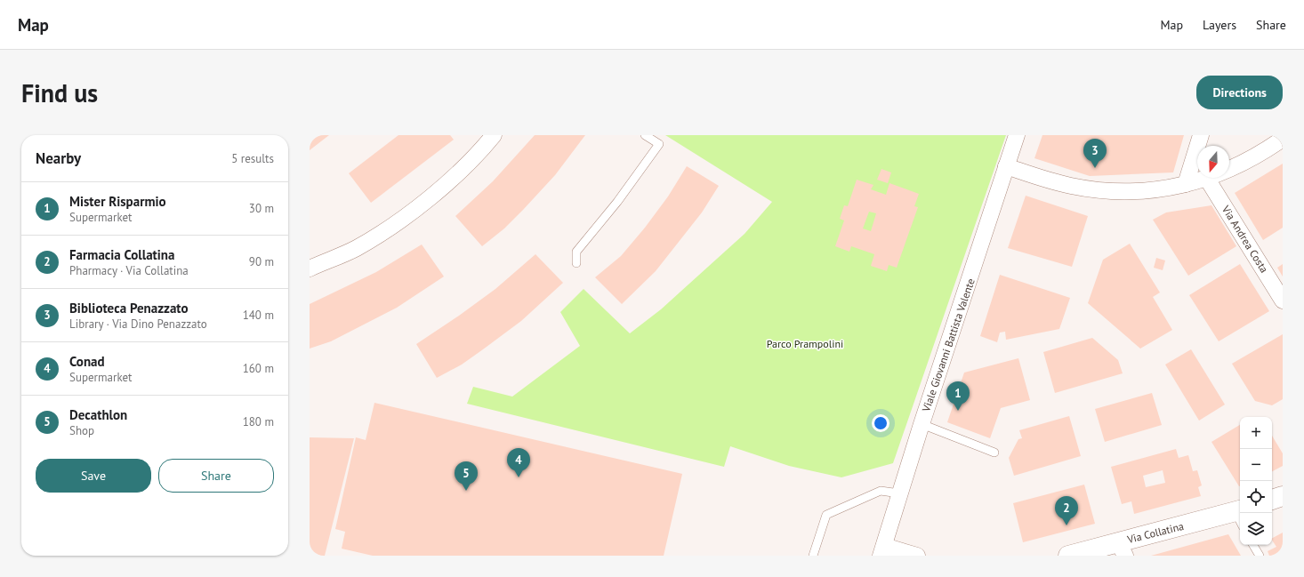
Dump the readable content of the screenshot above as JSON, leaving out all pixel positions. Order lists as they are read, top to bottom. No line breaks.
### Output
{"streets":{"street":["Via Andrea Costa","Viale Giovanni Battista Valente","Via Collatina"]},"parks":["Parco Prampolini"],"north":"bottom","page":{"header":"Map","nav":["Map","Layers","Share"],"buttons":["Directions",["Save","Share"]],"title":"Find us","heading":["Nearby","5 results"],"pins":["3","1","4","5","2"],"list":[{"mark":"1","name":"Mister Risparmio","note":"Supermarket","value":"30 m"},{"mark":"2","name":"Farmacia Collatina","note":"Pharmacy · Via Collatina","value":"90 m"},{"mark":"3","name":"Biblioteca Penazzato","note":"Library · Via Dino Penazzato","value":"140 m"},{"mark":"4","name":"Conad","note":"Supermarket","value":"160 m"},{"mark":"5","name":"Decathlon","note":"Shop","value":"180 m"}],"map_buttons":["+","−"]}}
